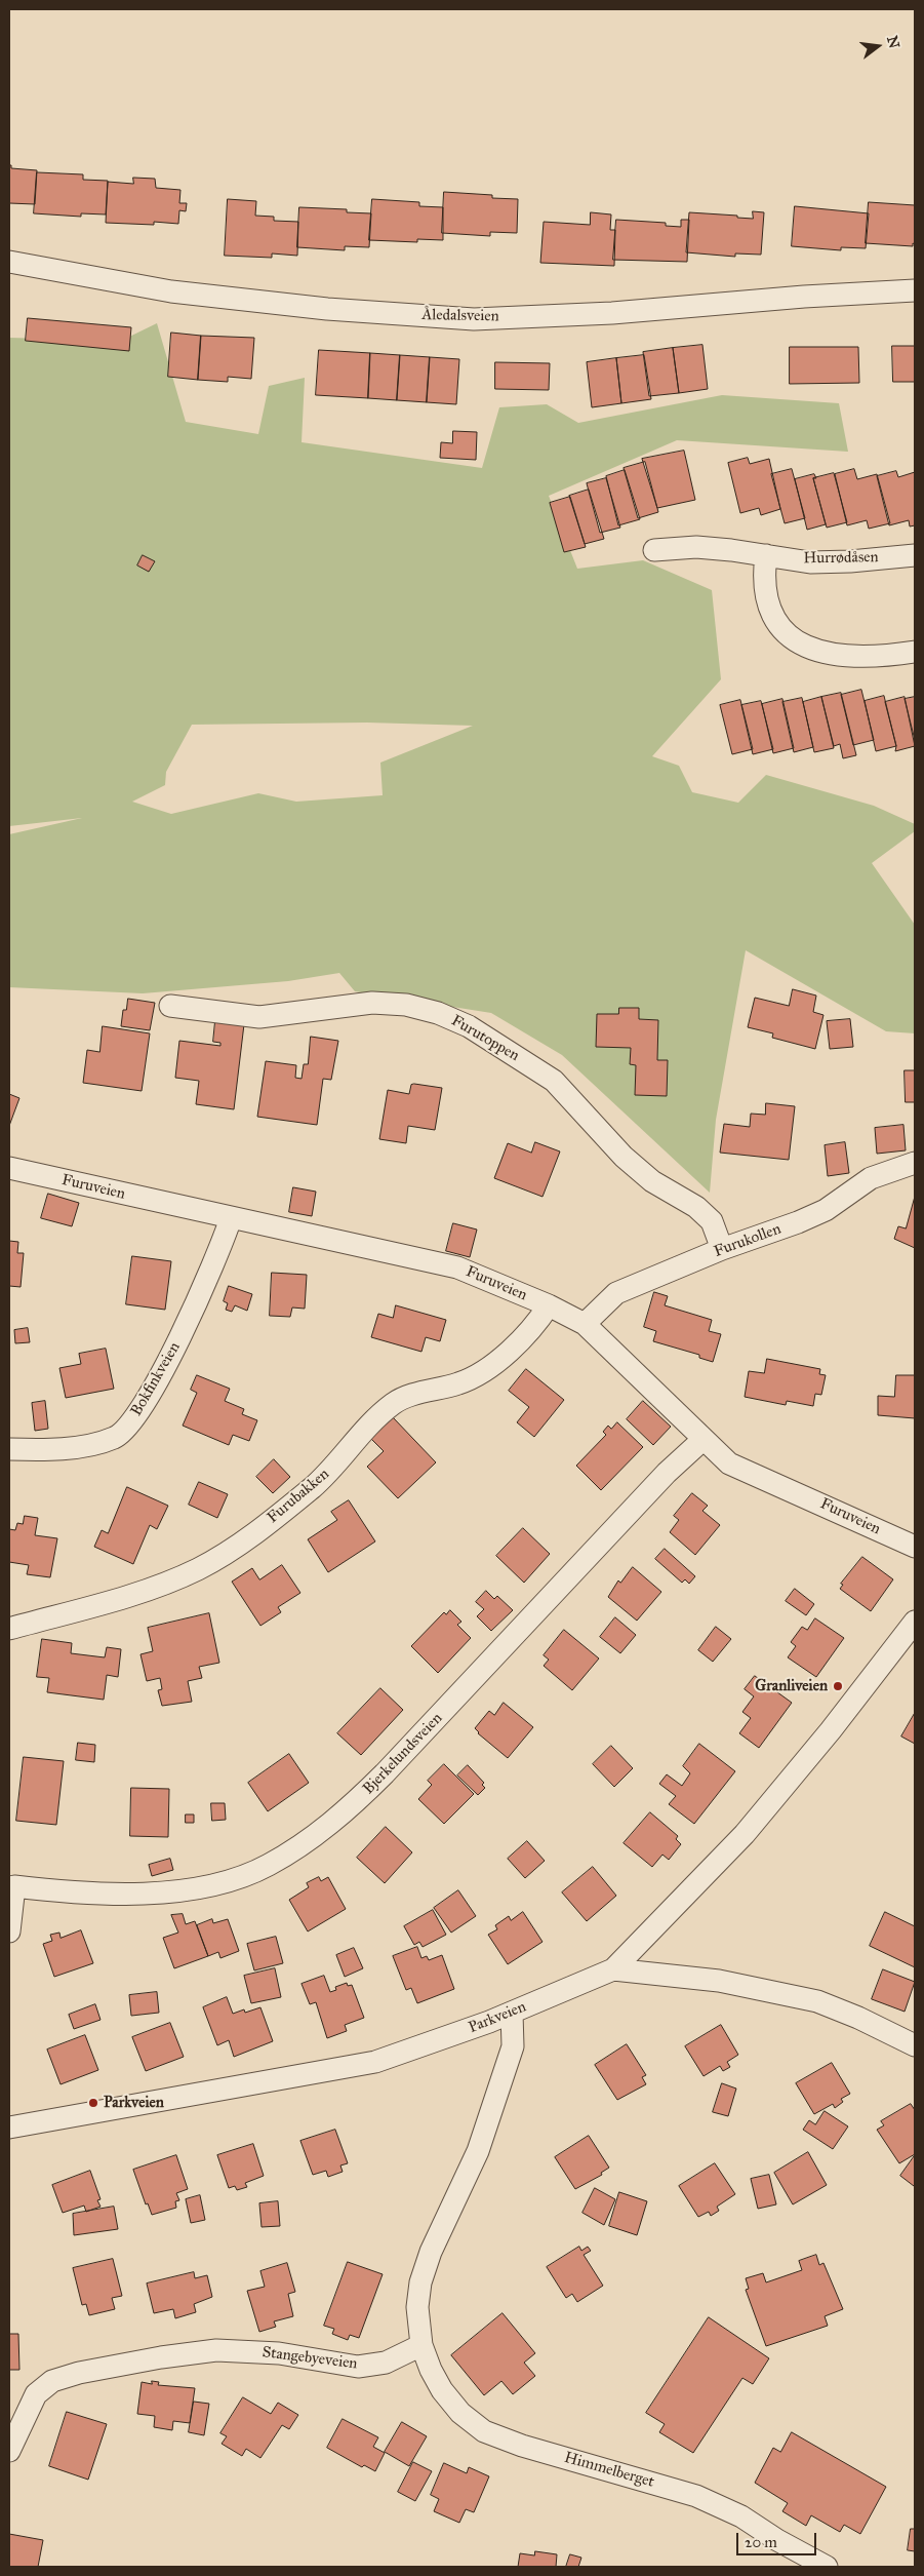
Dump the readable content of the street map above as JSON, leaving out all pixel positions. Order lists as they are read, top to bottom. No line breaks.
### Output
{"streets":{"street":["Åledalsveien","Hurrødåsen","Furutoppen","Furuveien","Furukollen","Bokfinkveien","Furubakken","Bjerkelundsveien","Parkveien","Stangebyeveien","Himmelberget"]},"crossings":[["Furutoppen","Furukollen"],["Furuveien","Furukollen"],["Furuveien","Bokfinkveien"],["Furuveien","Furubakken"],["Furuveien","Bjerkelundsveien"],["Stangebyeveien","Himmelberget"]],"places":["Granliveien","Parkveien"],"scale_bar":"20 m","north":"right"}
